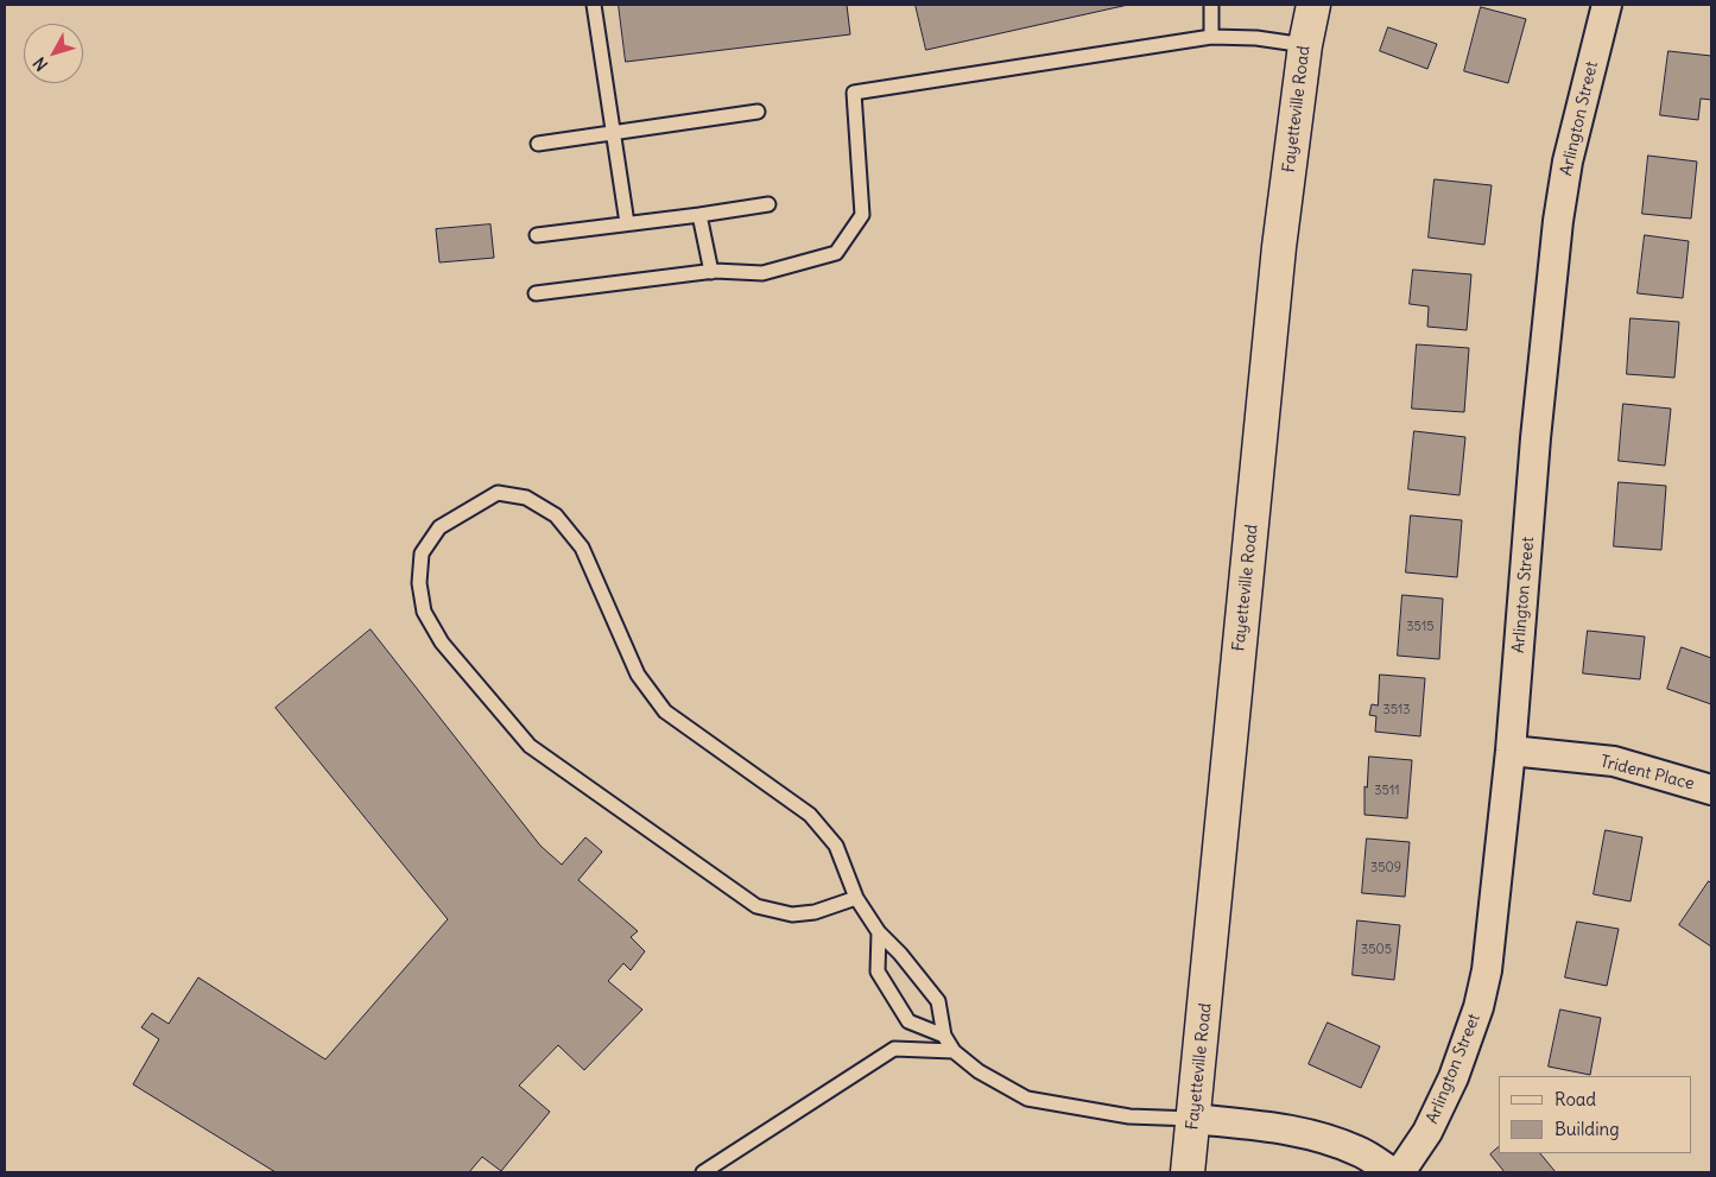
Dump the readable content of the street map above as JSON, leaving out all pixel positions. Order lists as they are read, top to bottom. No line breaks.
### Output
{"streets":{"main road":["Fayetteville Road"],"street":["Arlington Street","Trident Place"]},"crossings":[["Arlington Street","Trident Place"]],"house_numbers":["3515","3513","3511","3509","3505"],"legend":["Road","Building"],"north":"bottom left"}
